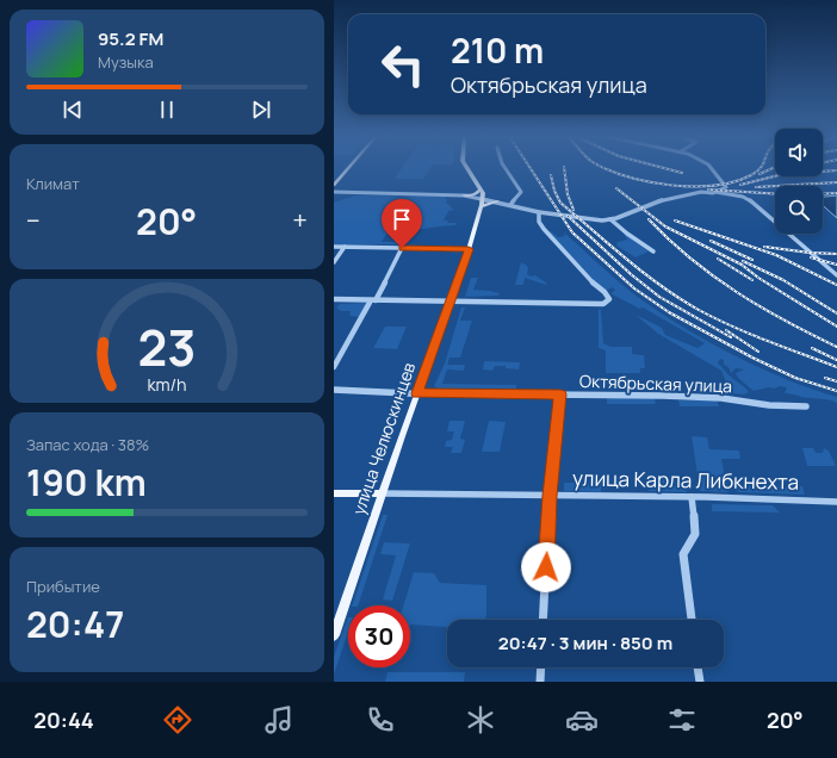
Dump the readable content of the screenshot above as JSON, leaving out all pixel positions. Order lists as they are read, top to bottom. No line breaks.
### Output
{"streets":{"main road":["улица Челюскинцев","улица Карла Либкнехта"],"street":["Октябрьская улица"]},"crossings":[["Октябрьская улица","улица Челюскинцев"],["улица Челюскинцев","улица Карла Либкнехта"]],"page":{"turn":["210 m","Октябрьская улица"],"song":["95.2 FM","Музыка"],"tile":["Климат",["Запас хода · 38%","190 km"],["Прибытие","20:47"]],"heat":["−","20°","+"],"limit":"30","trip":"20:47 · 3 мин · 850 m","tabs":["20:44","20°"],"gauge":["23","km/h"]}}
